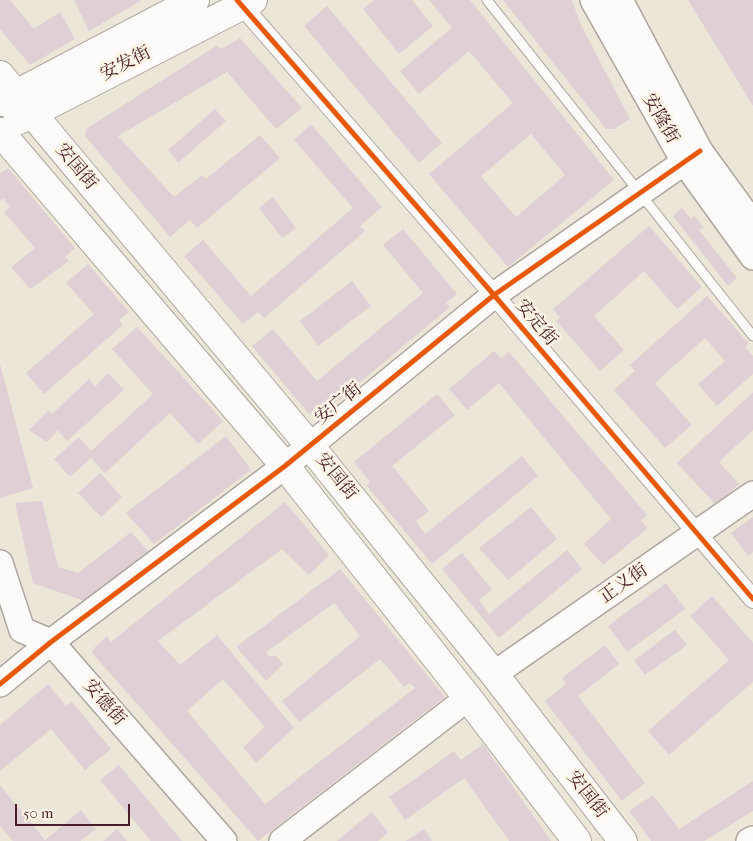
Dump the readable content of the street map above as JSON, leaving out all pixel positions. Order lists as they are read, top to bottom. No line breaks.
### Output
{"streets":{"main road":["安发街","安国街"],"street":["安隆街","安定街","安广街","正义街","安德街"]},"crossings":[["安发街","安国街"],["安发街","安定街"],["安隆街","安广街"],["安国街","安广街"],["安国街","正义街"],["安定街","安广街"],["安定街","正义街"],["安广街","安德街"]],"scale_bar":"50 m"}
